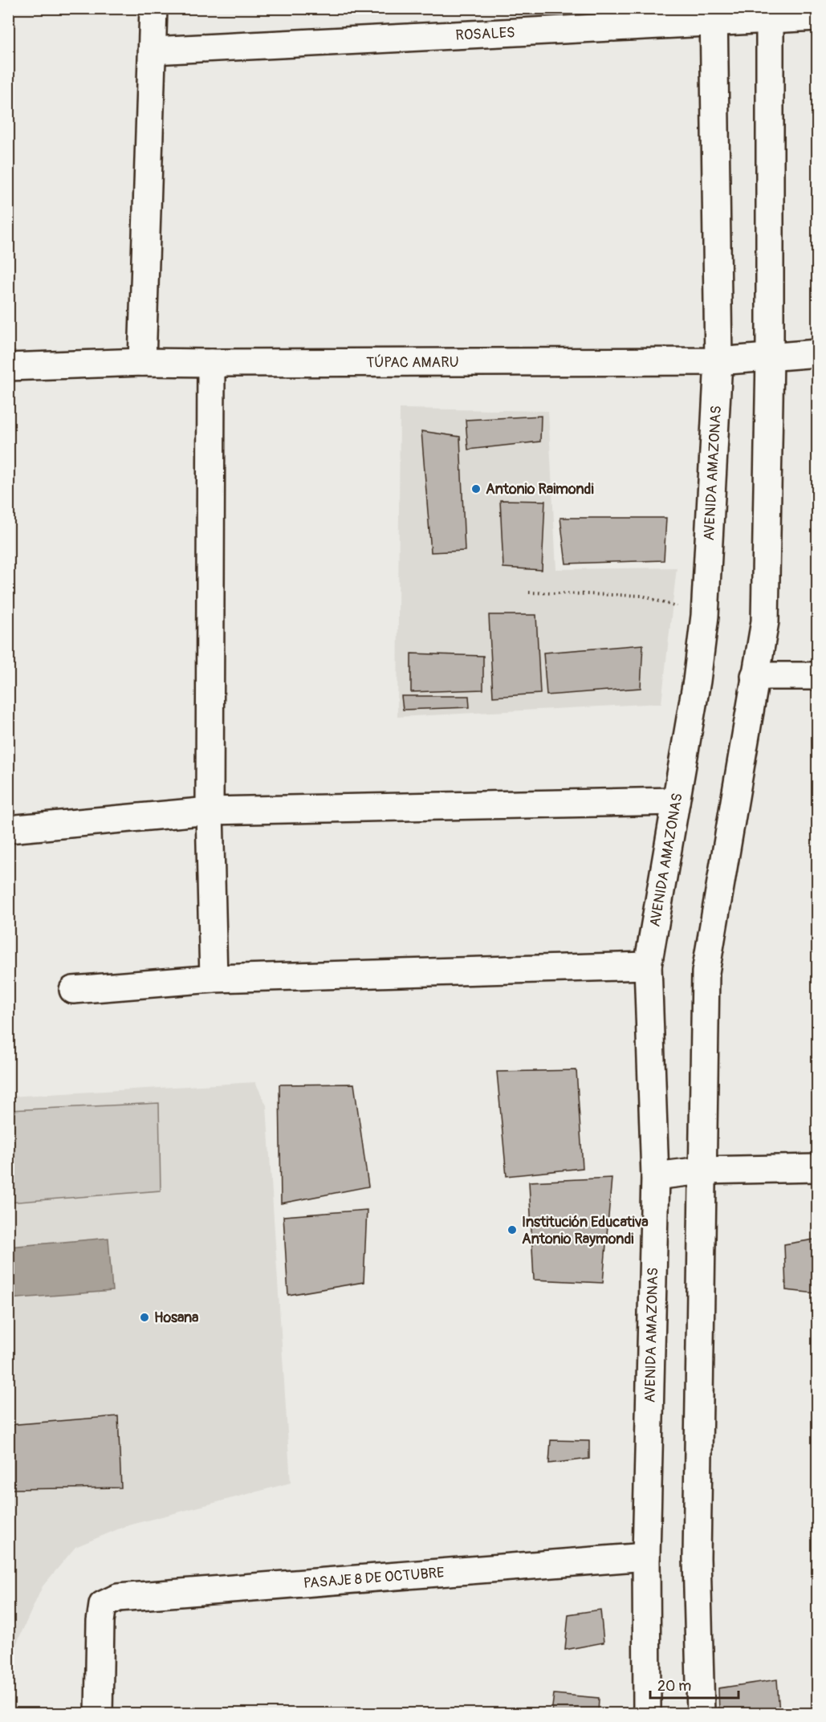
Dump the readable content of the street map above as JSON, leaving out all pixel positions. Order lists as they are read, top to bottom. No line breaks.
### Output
{"streets":{"street":["ROSALES","TÚPAC AMARU","AVENIDA AMAZONAS","PASAJE 8 DE OCTUBRE"]},"crossings":[["ROSALES","AVENIDA AMAZONAS"],["TÚPAC AMARU","AVENIDA AMAZONAS"],["AVENIDA AMAZONAS","PASAJE 8 DE OCTUBRE"]],"places":["Antonio Raimondi","Institución Educativa Antonio Raymondi","Hosana"],"scale_bar":"20 m"}
